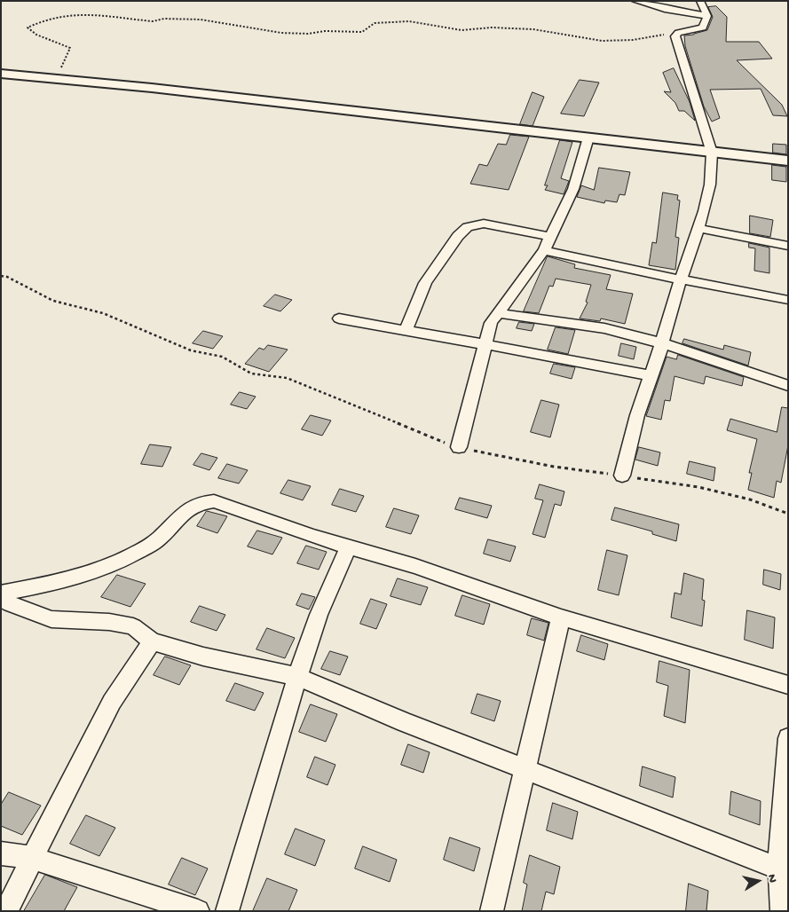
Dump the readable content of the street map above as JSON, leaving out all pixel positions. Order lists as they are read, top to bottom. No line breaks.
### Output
{"north":"right"}
